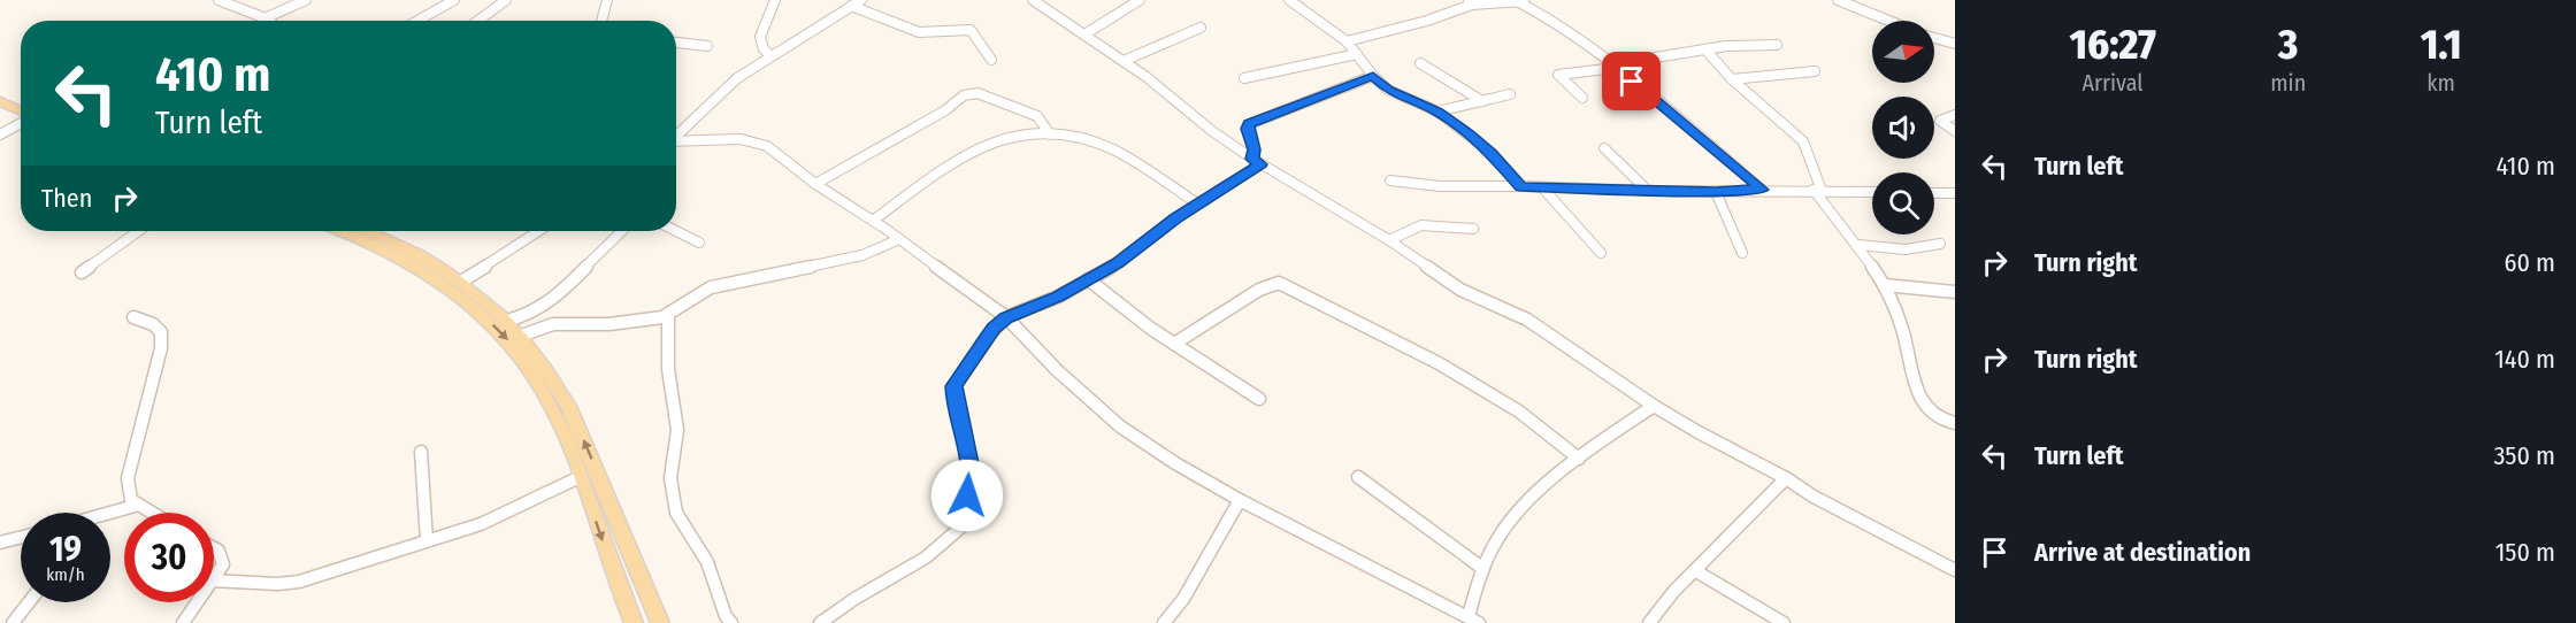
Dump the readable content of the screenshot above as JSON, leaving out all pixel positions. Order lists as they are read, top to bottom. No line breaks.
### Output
{"north":"right","page":{"eta":["16:27","Arrival","3","min","1.1","km"],"turn":["410 m","Turn left"],"list":[{"name":"Turn left","value":"410 m"},{"name":"Turn right","value":"60 m"},{"name":"Turn right","value":"140 m"},{"name":"Turn left","value":"350 m"},{"name":"Arrive at destination","value":"150 m"}],"then":"Then","speed":"19 km/h","limit":"30"}}
